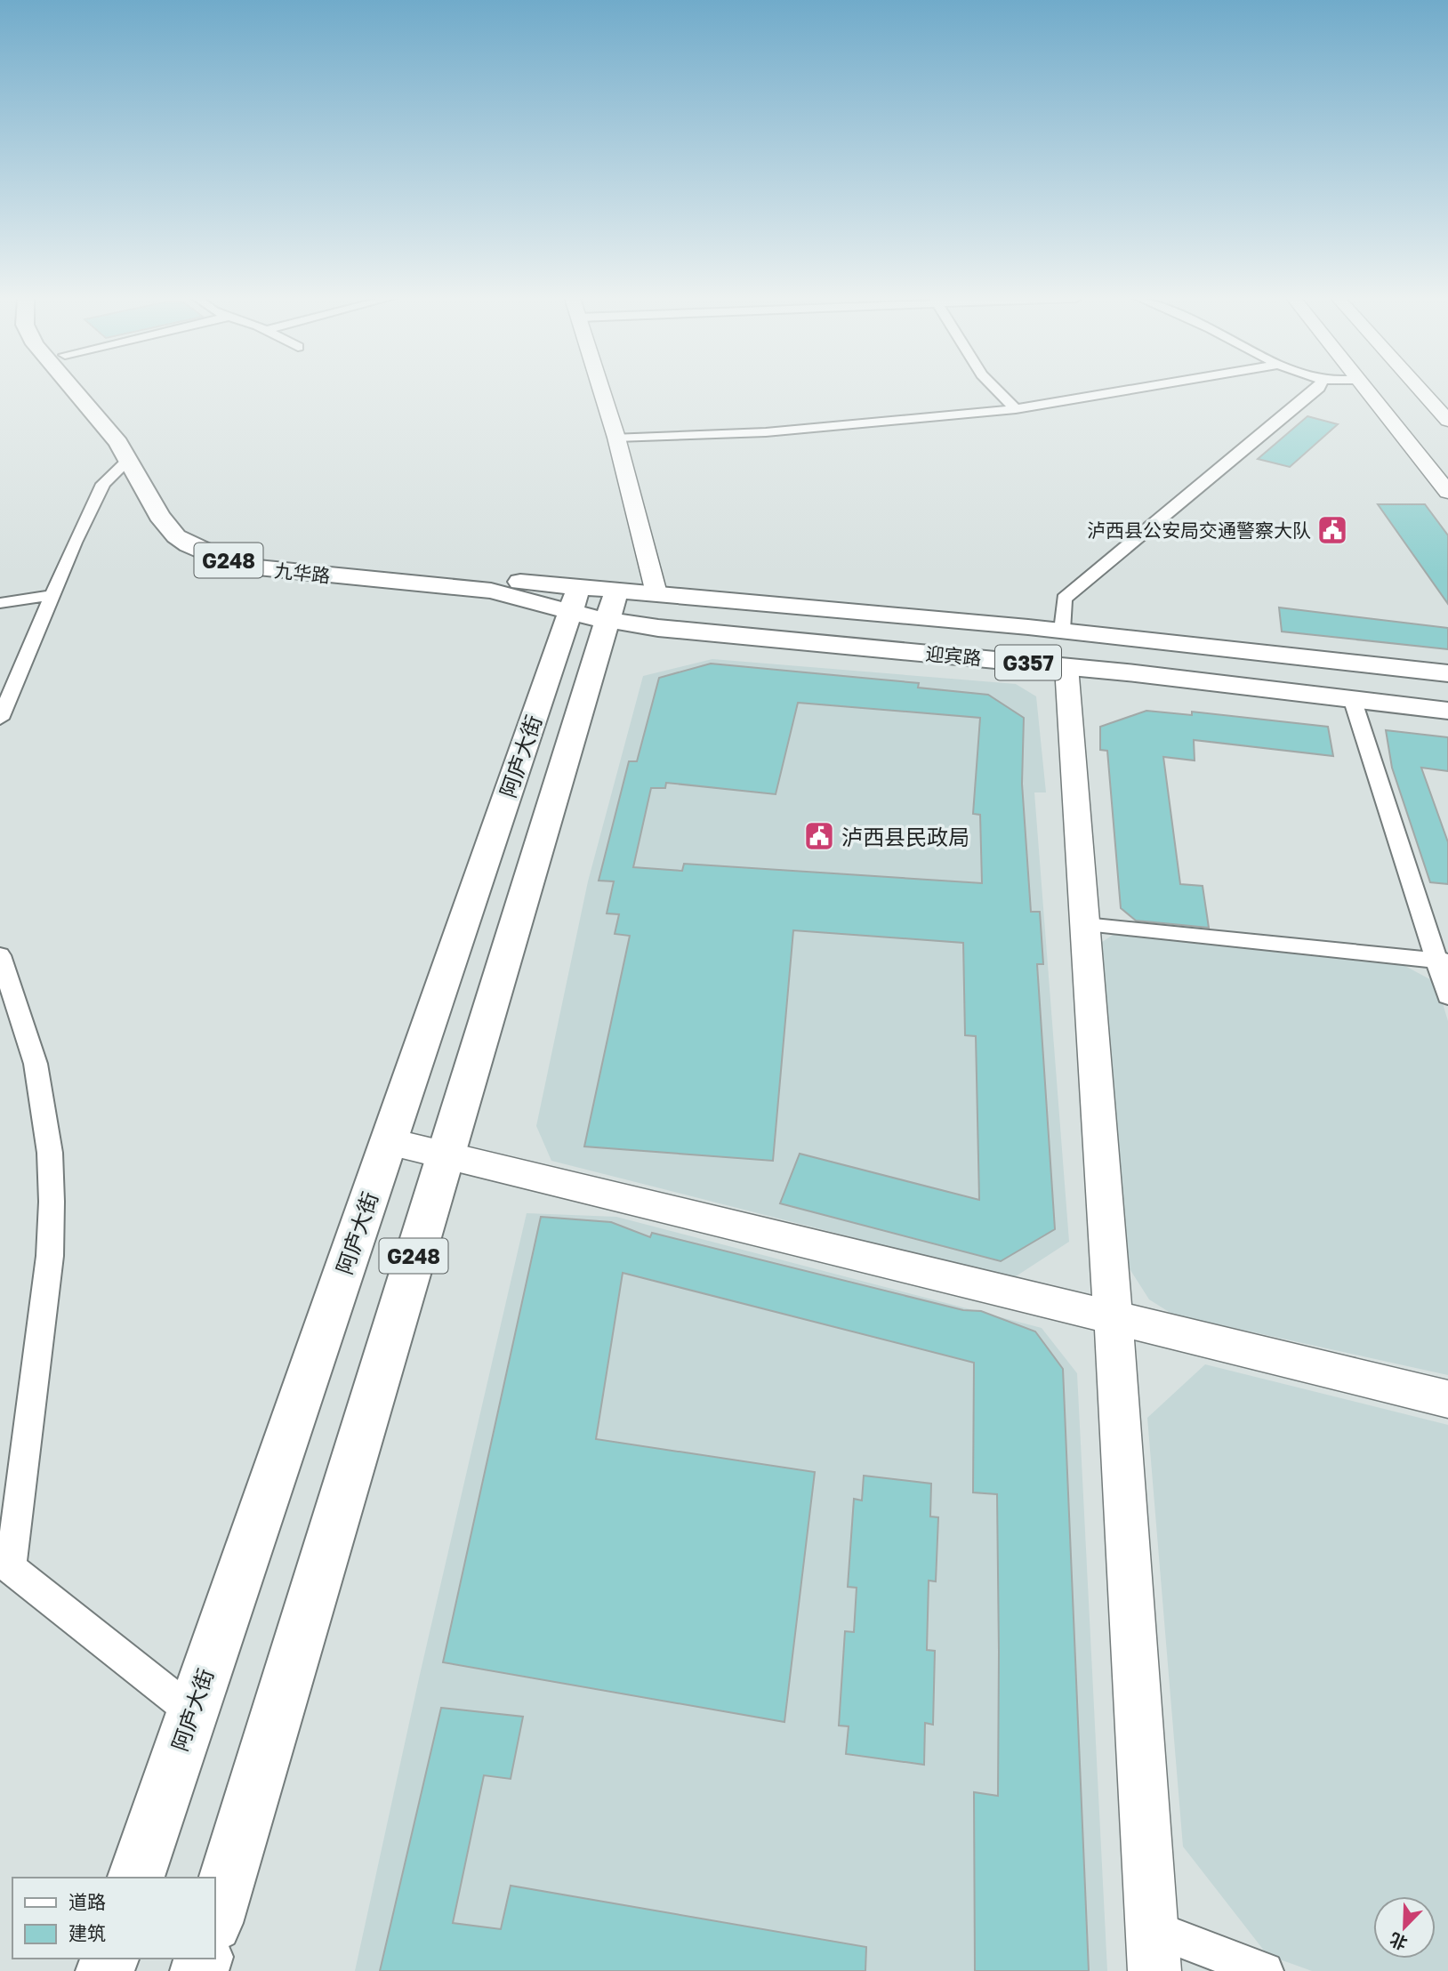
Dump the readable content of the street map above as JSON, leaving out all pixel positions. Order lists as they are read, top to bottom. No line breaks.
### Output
{"streets":{"highway":["G248","九华路","迎宾路","G357","阿庐大街"]},"crossings":[["G248","九华路"],["G248","迎宾路"],["G248","阿庐大街"],["九华路","迎宾路"],["九华路","阿庐大街"],["迎宾路","阿庐大街"]],"places":{"public building":["泸西县公安局交通警察大队","泸西县民政局"]},"legend":["道路","建筑"],"north":"bottom left"}
